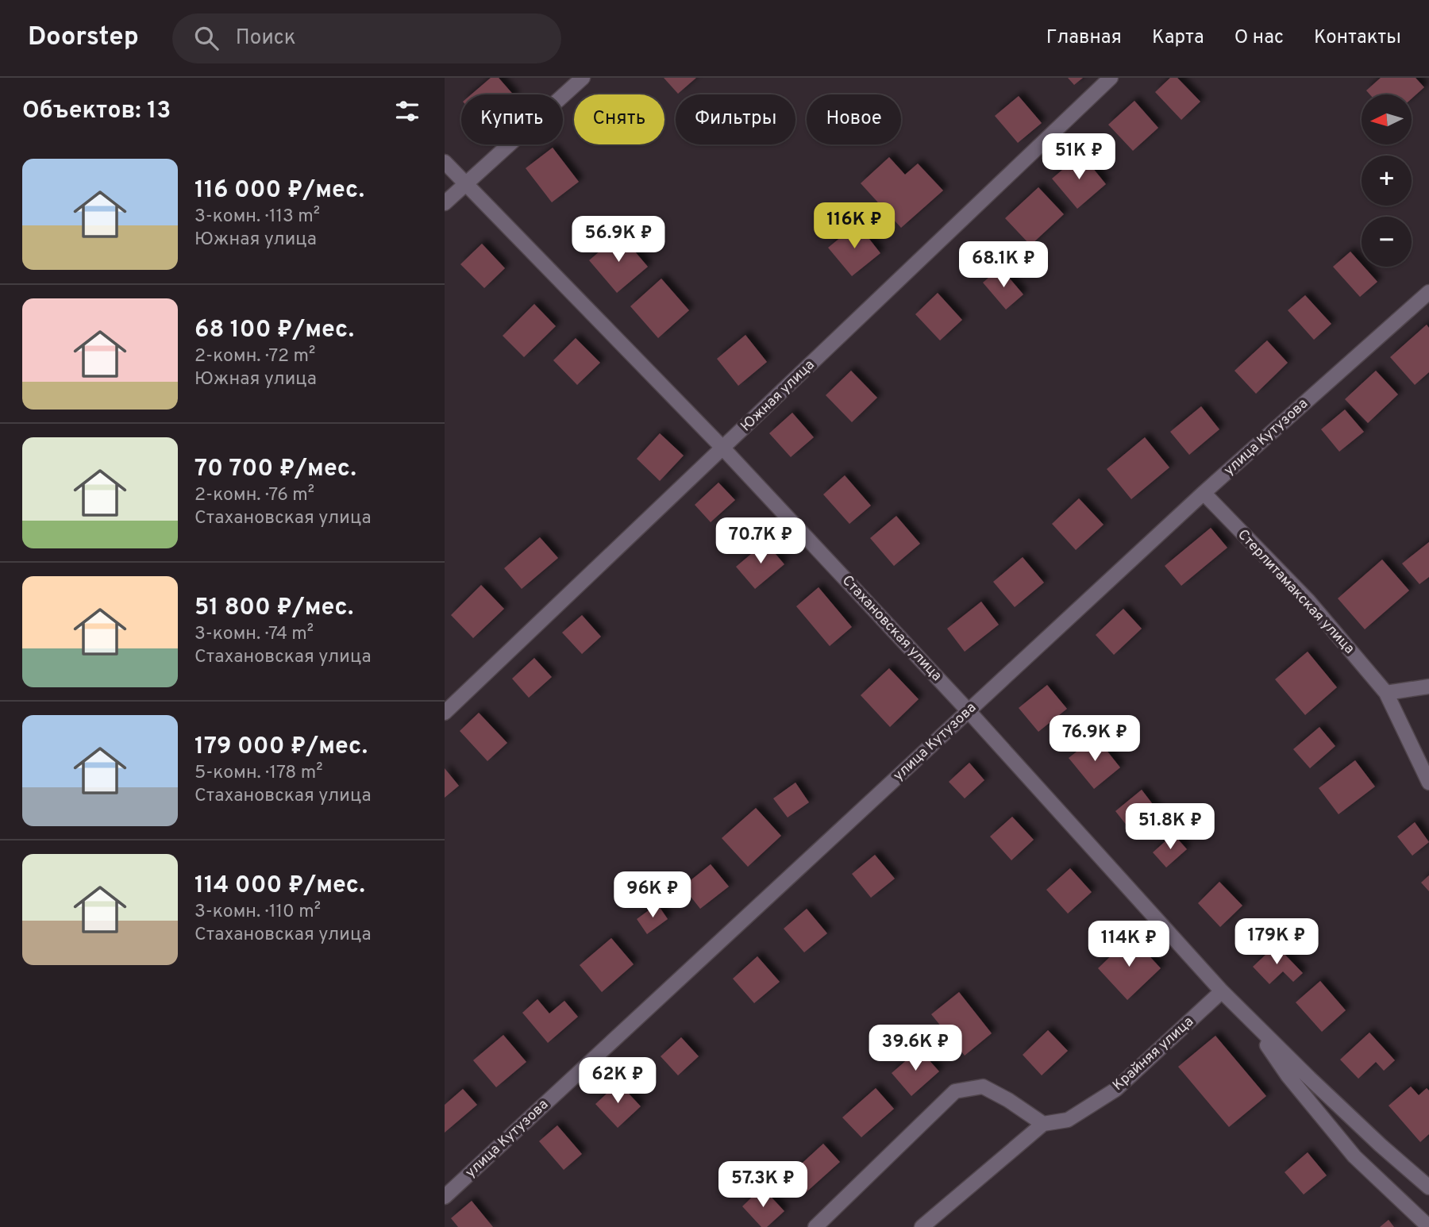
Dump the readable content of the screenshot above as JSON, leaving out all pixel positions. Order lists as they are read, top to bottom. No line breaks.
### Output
{"streets":{"street":["Южная улица","улица Кутузова","Стерлитамакская улица","Стахановская улица","Крайняя улица"]},"crossings":[["Южная улица","Стахановская улица"],["улица Кутузова","Стерлитамакская улица"],["улица Кутузова","Стахановская улица"],["Стахановская улица","Крайняя улица"]],"north":"left","page":{"header":"Doorstep","search":"Поиск","nav":["Главная","Карта","О нас","Контакты"],"heading":"Объектов: 13","map_buttons":["+","−"],"chip":["Купить","Снять","Фильтры","Новое"],"price":["51K ₽","116K ₽","56.9K ₽","68.1K ₽","70.7K ₽","76.9K ₽","51.8K ₽","96K ₽","179K ₽","114K ₽","39.6K ₽","62K ₽","57.3K ₽"],"list":[{"name":"116 000 ₽/мес.","note":"3-комн. · 113 m² · Южная улица"},{"name":"68 100 ₽/мес.","note":"2-комн. · 72 m² · Южная улица"},{"name":"70 700 ₽/мес.","note":"2-комн. · 76 m² · Стахановская улица"},{"name":"51 800 ₽/мес.","note":"3-комн. · 74 m² · Стахановская улица"},{"name":"179 000 ₽/мес.","note":"5-комн. · 178 m² · Стахановская улица"},{"name":"114 000 ₽/мес.","note":"3-комн. · 110 m² · Стахановская улица"}]}}
